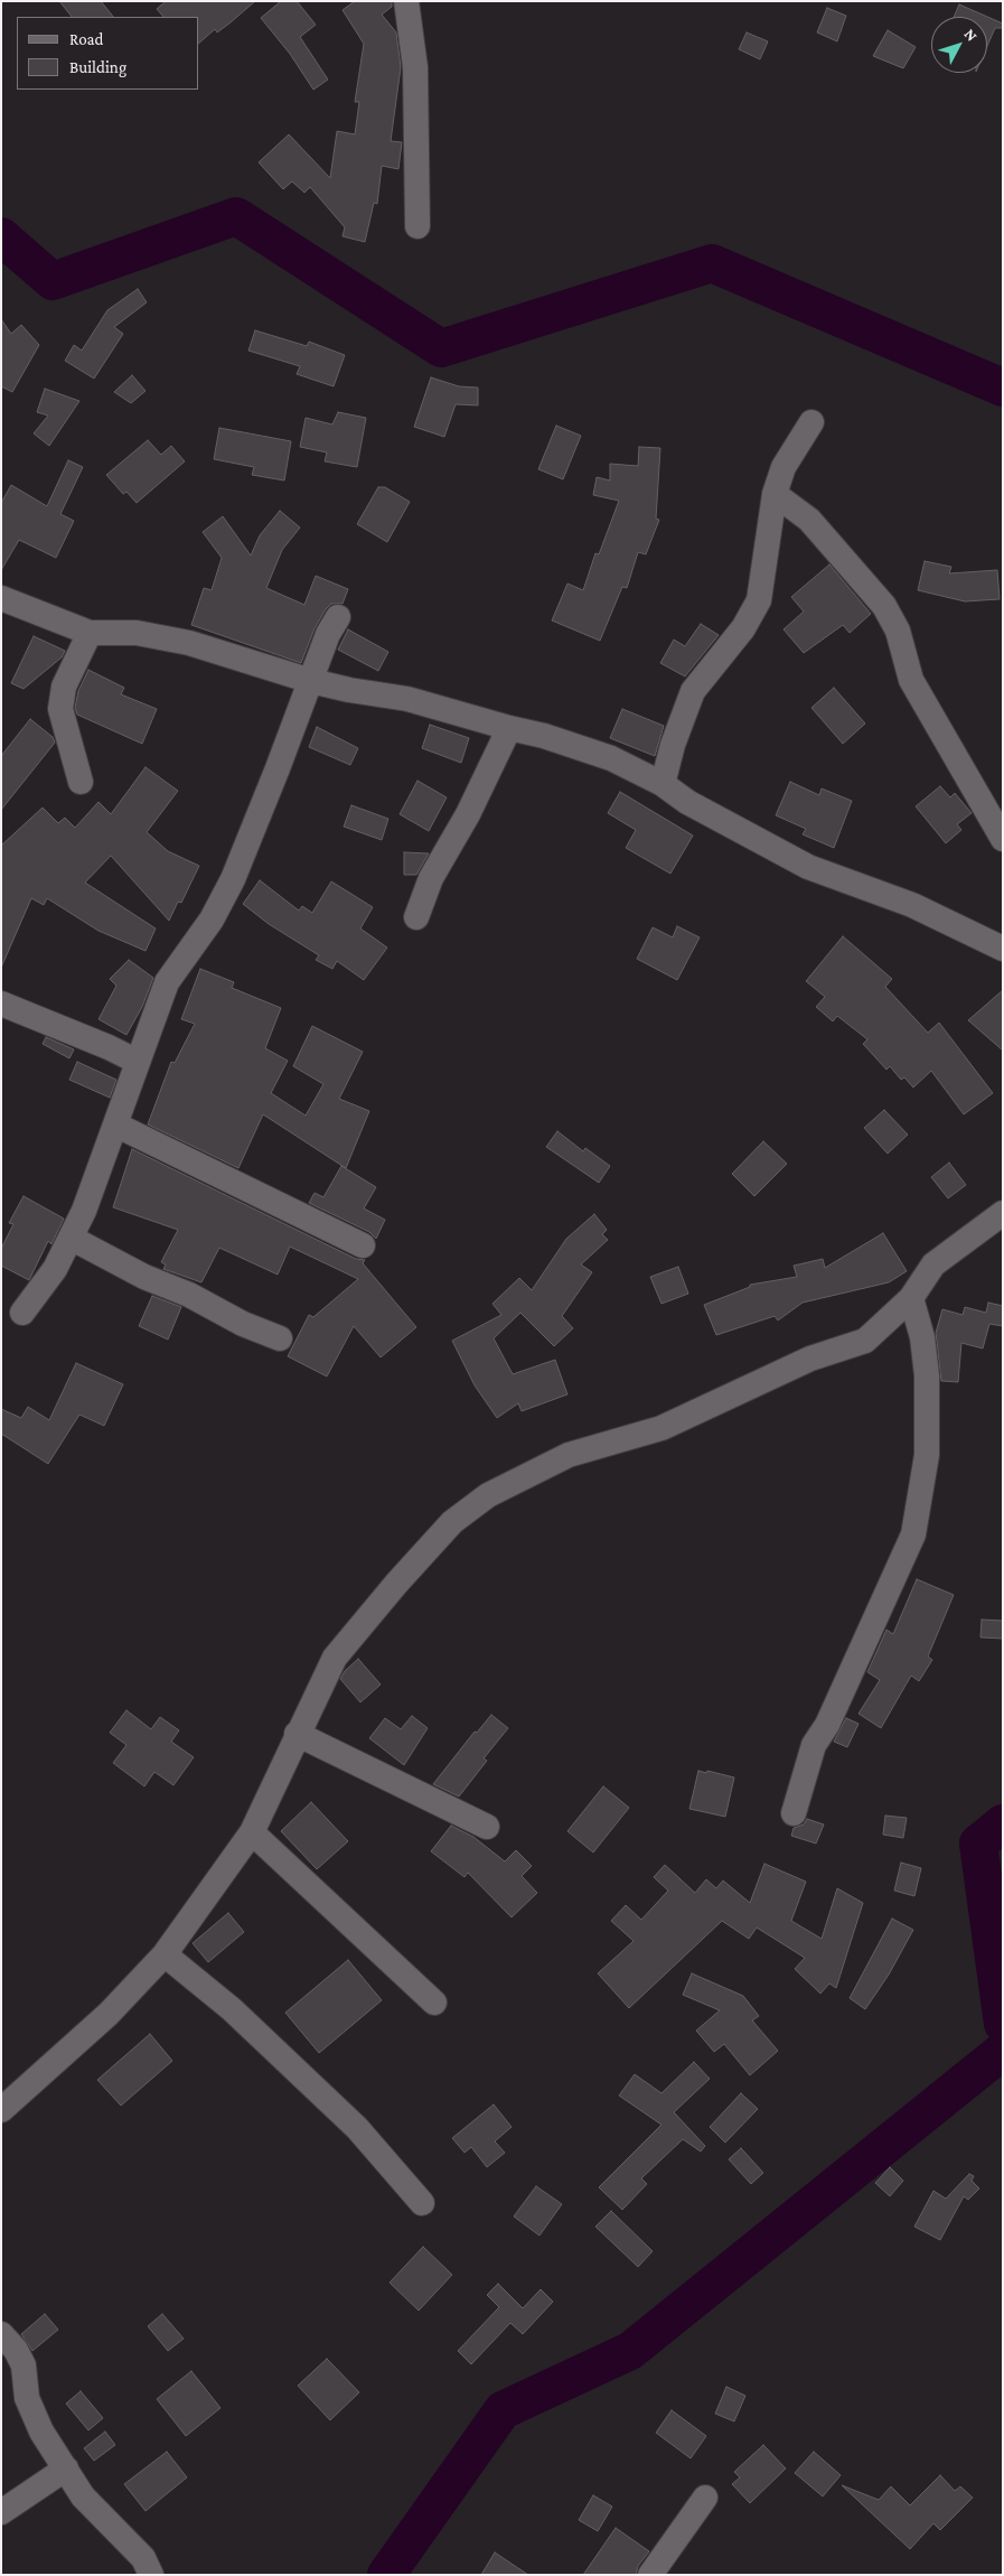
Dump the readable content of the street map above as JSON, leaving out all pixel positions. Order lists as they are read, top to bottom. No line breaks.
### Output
{"legend":["Road","Building"],"north":"top right"}
